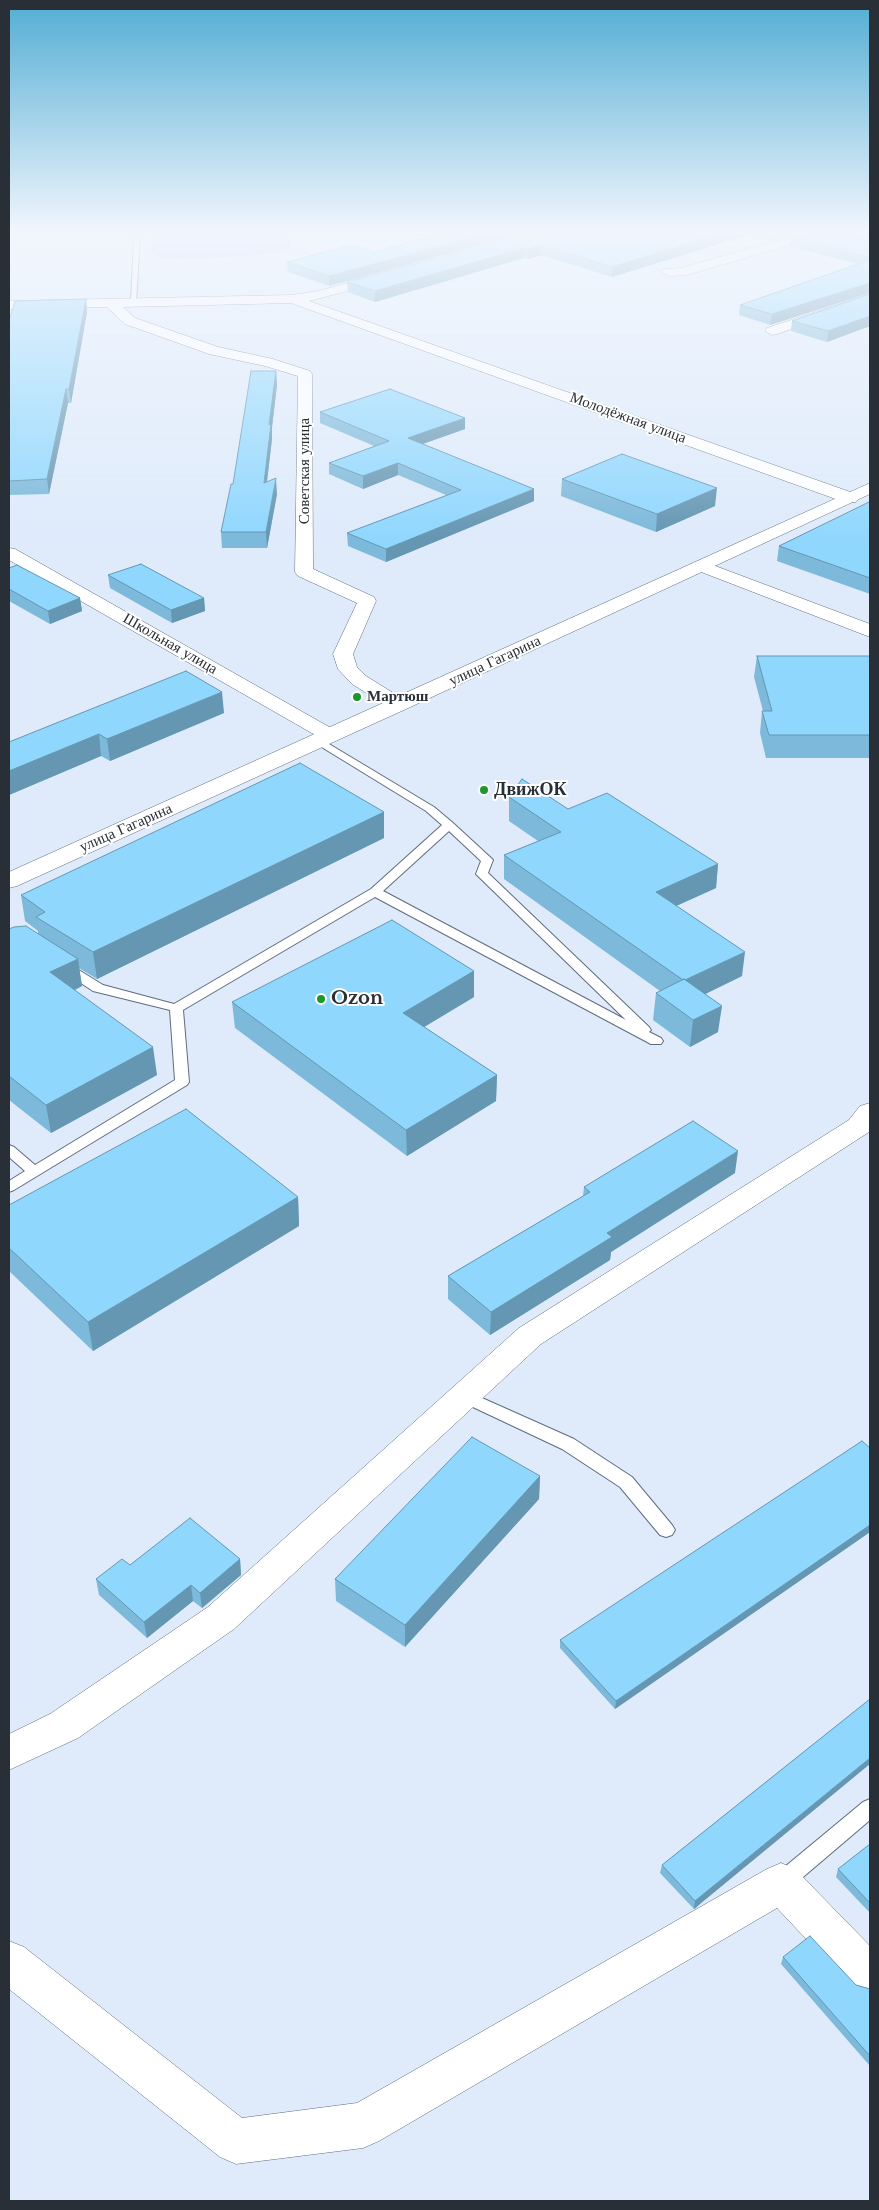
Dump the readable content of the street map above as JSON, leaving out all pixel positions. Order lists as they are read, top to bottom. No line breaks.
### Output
{"streets":{"street":["Молодёжная улица","Советская улица","Школьная улица","улица Гагарина"]},"crossings":[["Молодёжная улица","улица Гагарина"],["Советская улица","улица Гагарина"],["Школьная улица","улица Гагарина"]],"places":["Мартюш","ДвижОК","Ozon"]}
